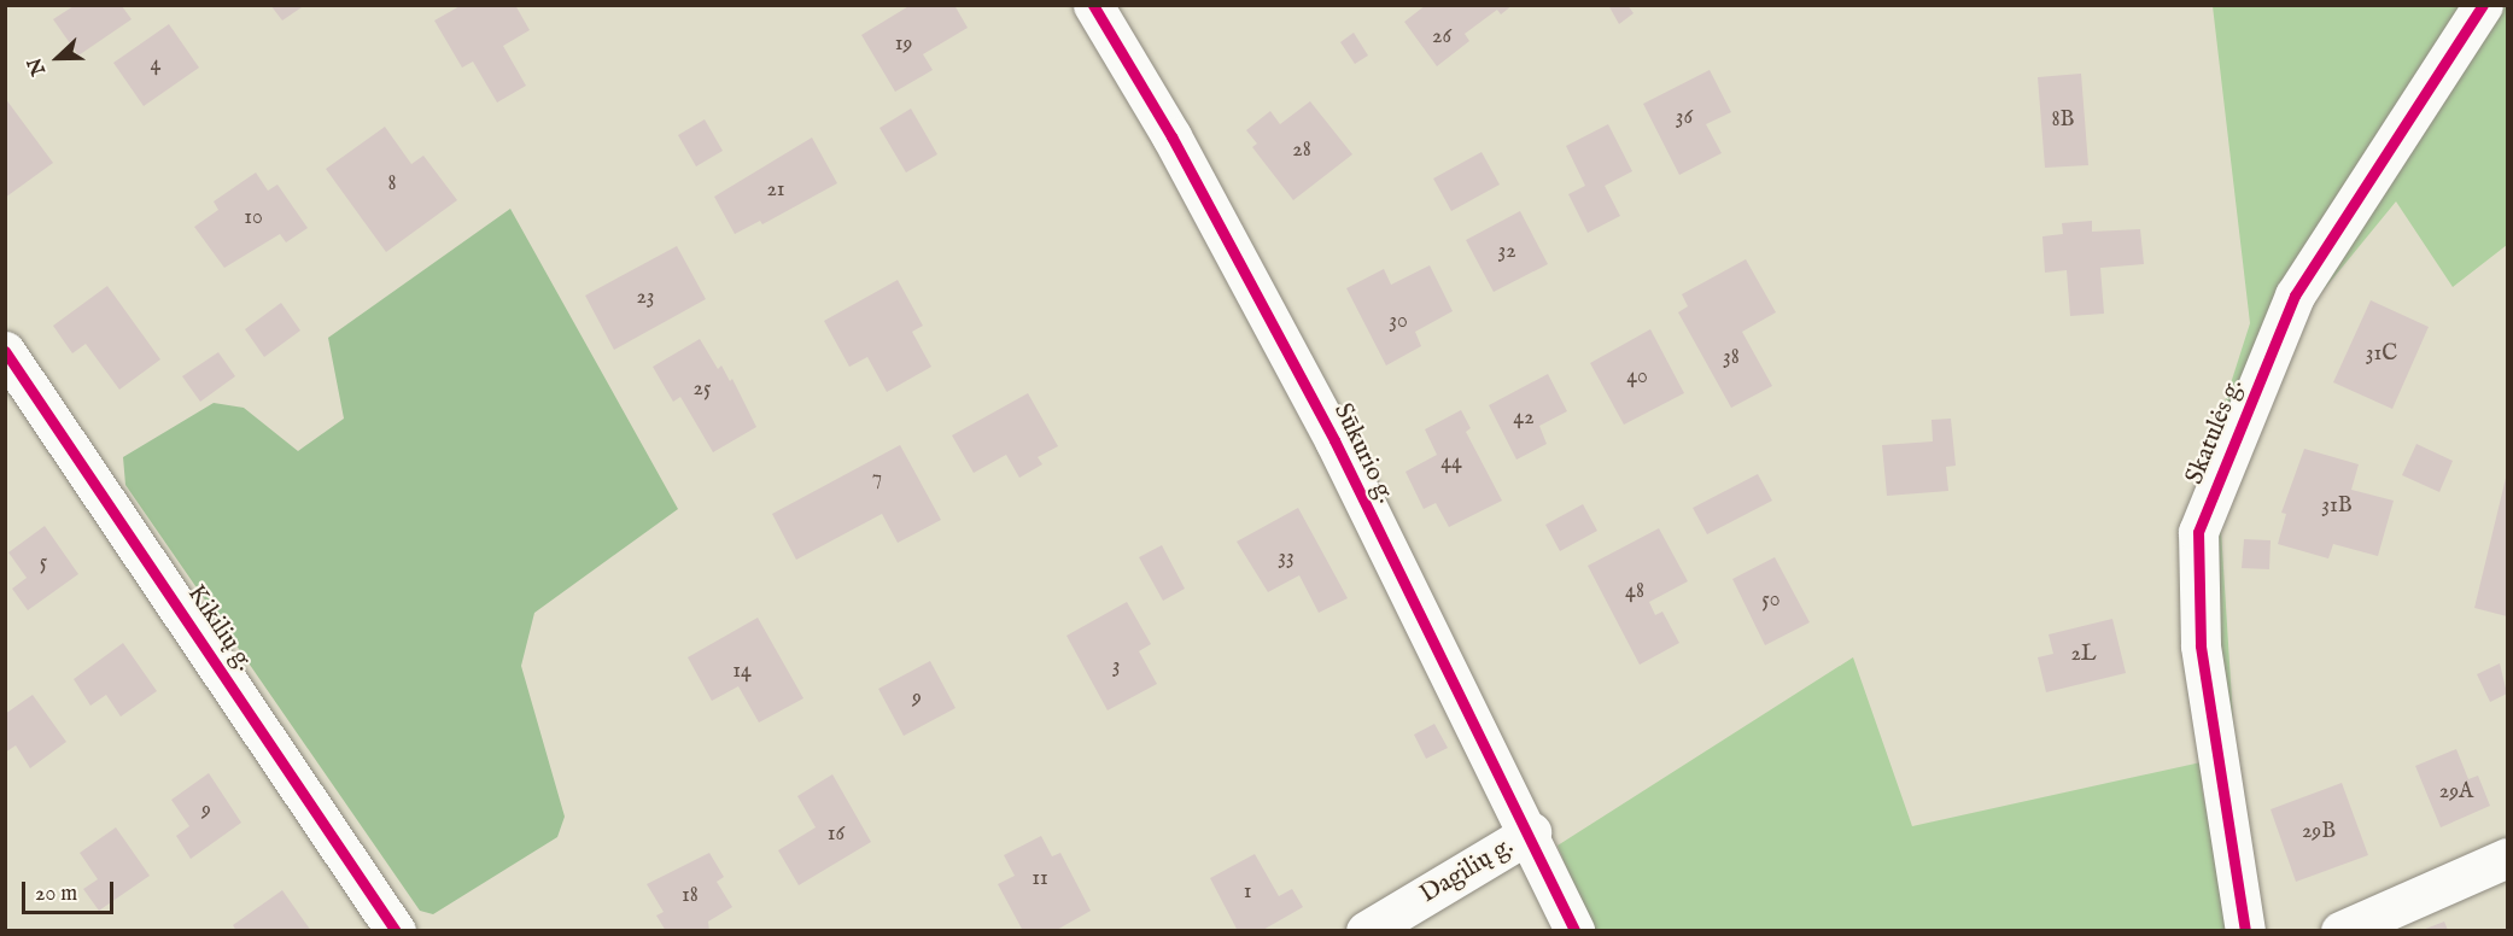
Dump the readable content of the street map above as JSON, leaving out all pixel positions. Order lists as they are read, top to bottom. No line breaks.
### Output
{"streets":{"street":["Skatulės g.","Sūkurio g.","Kikilių g.","Dagilių g."]},"crossings":[["Sūkurio g.","Dagilių g."]],"house_numbers":["26","19","4","36","8B","28","8","21","10","32","23","30","31C","38","40","25","42","44","7","31B","33","5","48","50","2L","3","14","9","29A","9","29B","16","11","1","18"],"scale_bar":"20 m","north":"left"}
